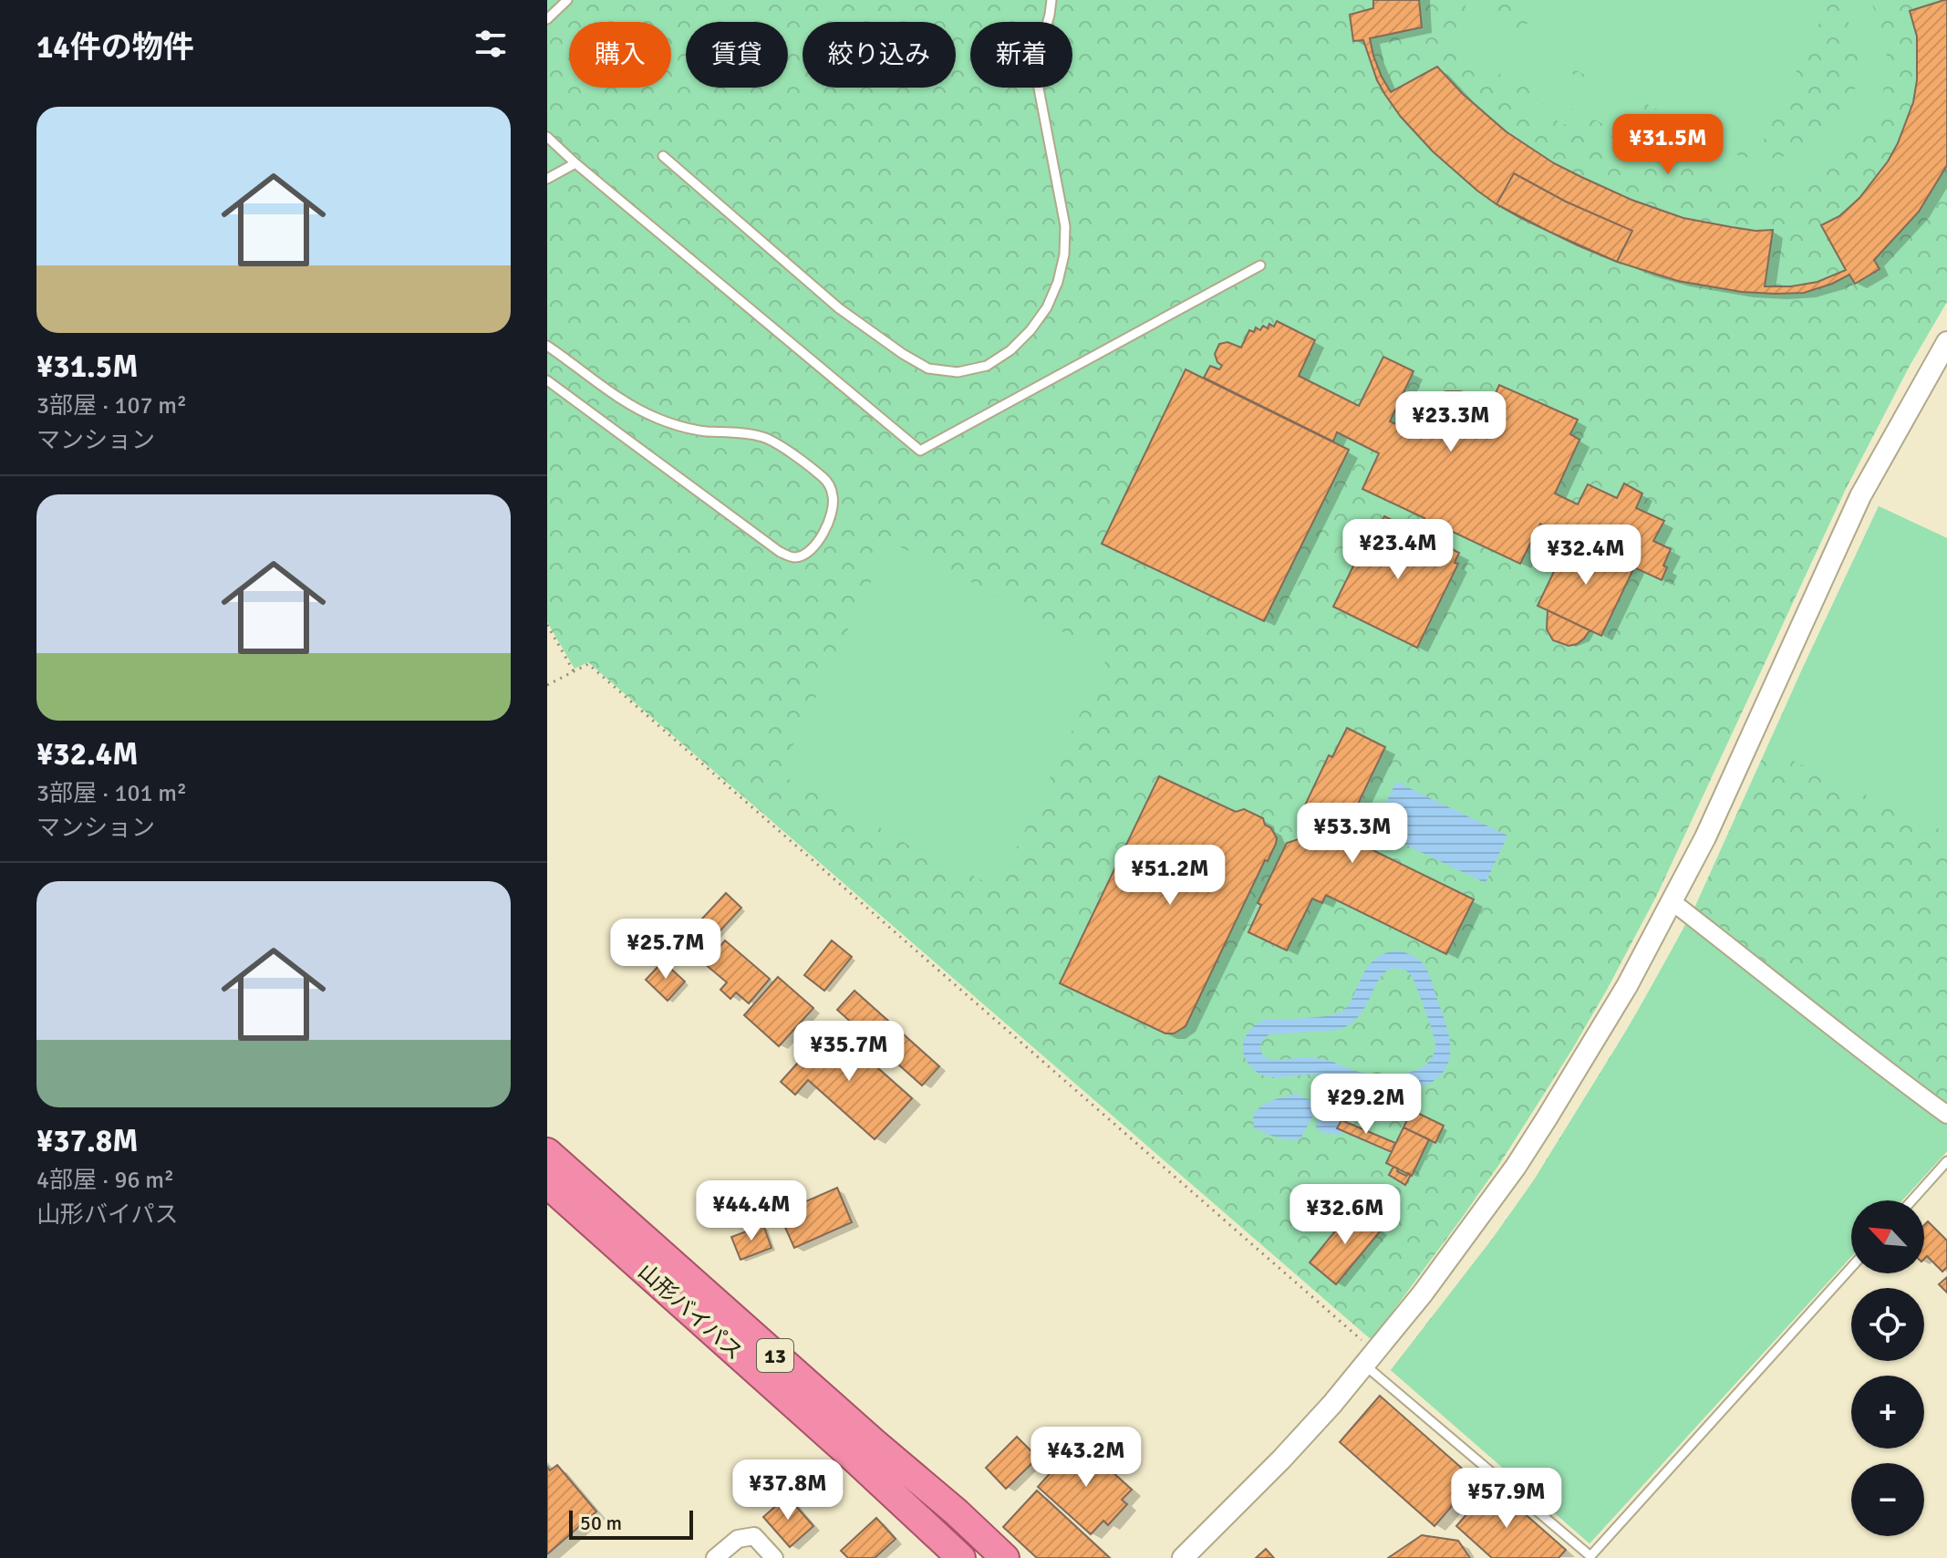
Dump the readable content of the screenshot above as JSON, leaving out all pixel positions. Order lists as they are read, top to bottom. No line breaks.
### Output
{"streets":{"highway":["山形バイパス","13"]},"scale_bar":"50 m","north":"top left","page":{"heading":"14件の物件","chip":["購入","賃貸","絞り込み","新着"],"list":[{"name":"¥31.5M","note":"3部屋 · 107 m² · マンション"},{"name":"¥32.4M","note":"3部屋 · 101 m² · マンション"},{"name":"¥37.8M","note":"4部屋 · 96 m² · 山形バイパス"}],"price":["¥31.5M","¥23.3M","¥23.4M","¥32.4M","¥53.3M","¥51.2M","¥25.7M","¥35.7M","¥29.2M","¥44.4M","¥32.6M","¥43.2M","¥37.8M","¥57.9M"],"map_buttons":["+","−"],"scale":"50 m"}}
